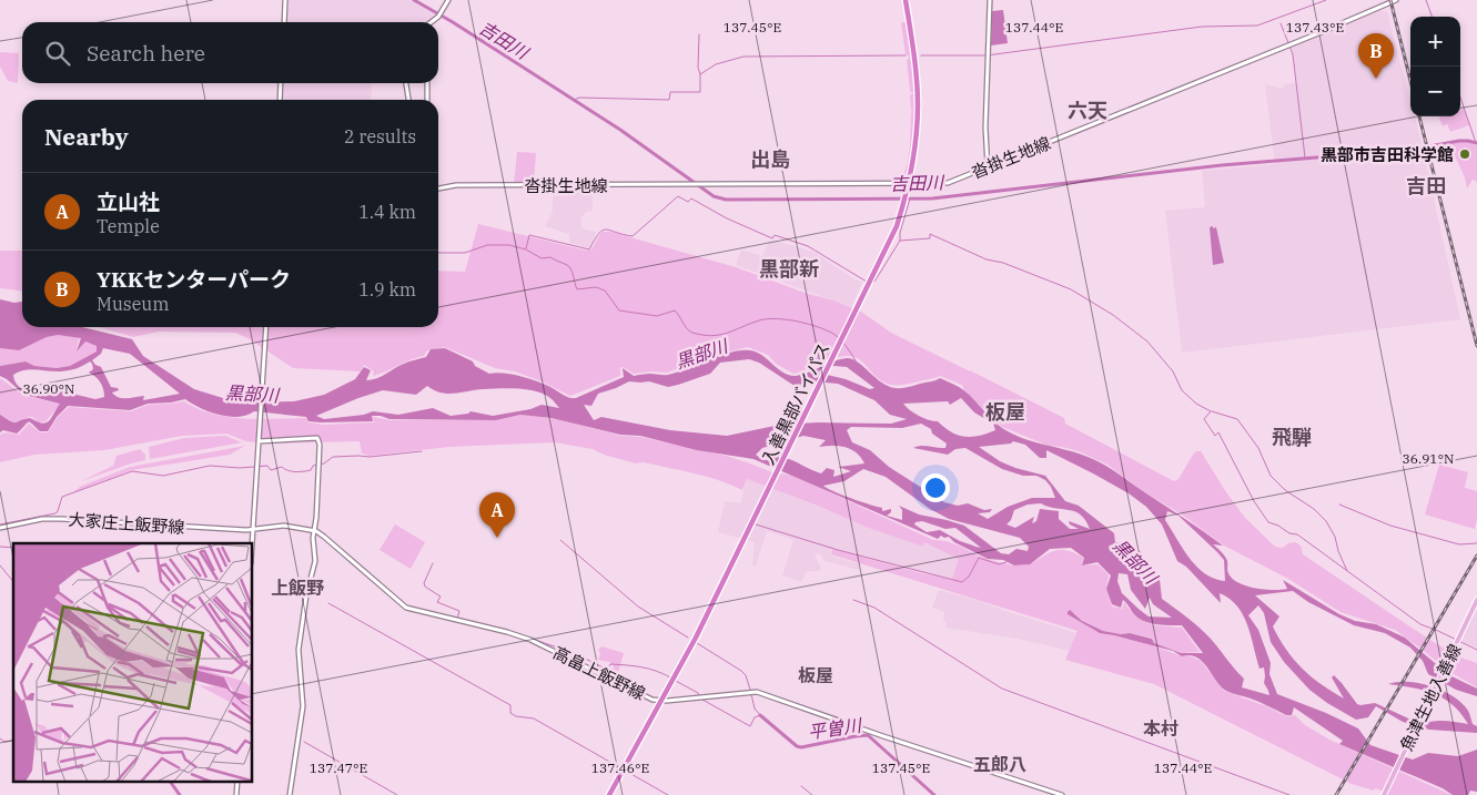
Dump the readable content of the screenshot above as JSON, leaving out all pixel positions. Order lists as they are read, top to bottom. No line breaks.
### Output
{"streets":{"highway":["入善黒部バイパス"],"main road":["沓掛生地線","大家庄上飯野線","高畠上飯野線","魚津生地入善線"]},"crossings":[["沓掛生地線","入善黒部バイパス"],["入善黒部バイパス","高畠上飯野線"],["大家庄上飯野線","高畠上飯野線"]],"districts":["六天","出島","吉田","黒部新","板屋","飛騨","上飯野","板屋","本村","五郎八"],"water":["吉田川","黒部川","平曽川"],"places":["黒部市吉田科学館"],"page":{"map_buttons":["+","−"],"search":"Search here","pins":["B","A"],"heading":["Nearby","2 results"],"list":[{"mark":"A","name":"立山社","note":"Temple","value":"1.4 km"},{"mark":"B","name":"YKKセンターパーク","note":"Museum","value":"1.9 km"}]},"coordinates":["137.45°E","137.44°E","137.43°E","36.90°N","36.91°N","137.47°E","137.46°E"]}
